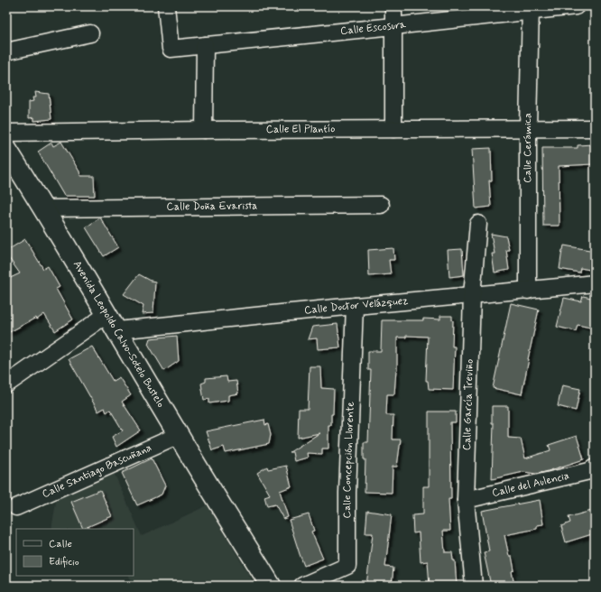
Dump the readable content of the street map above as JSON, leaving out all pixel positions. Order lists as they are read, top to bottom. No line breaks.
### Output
{"streets":{"main road":["Avenida Leopoldo Calvo-Sotelo Bustelo"],"street":["Calle Escosura","Calle El Plantío","Calle Cerámica","Calle Doña Evarista","Calle Doctor Velázquez","Calle García Treviño","Calle Concepción Llorente","Calle Santiago Bascuñana","Calle del Aulencia"]},"crossings":[["Calle Escosura","Calle Cerámica"],["Calle El Plantío","Calle Cerámica"],["Calle Cerámica","Calle Doctor Velázquez"],["Calle Doña Evarista","Avenida Leopoldo Calvo-Sotelo Bustelo"],["Calle Doctor Velázquez","Avenida Leopoldo Calvo-Sotelo Bustelo"],["Calle Doctor Velázquez","Calle García Treviño"],["Calle Doctor Velázquez","Calle Concepción Llorente"],["Avenida Leopoldo Calvo-Sotelo Bustelo","Calle Santiago Bascuñana"],["Calle García Treviño","Calle del Aulencia"]],"legend":["Calle","Edificio"]}
